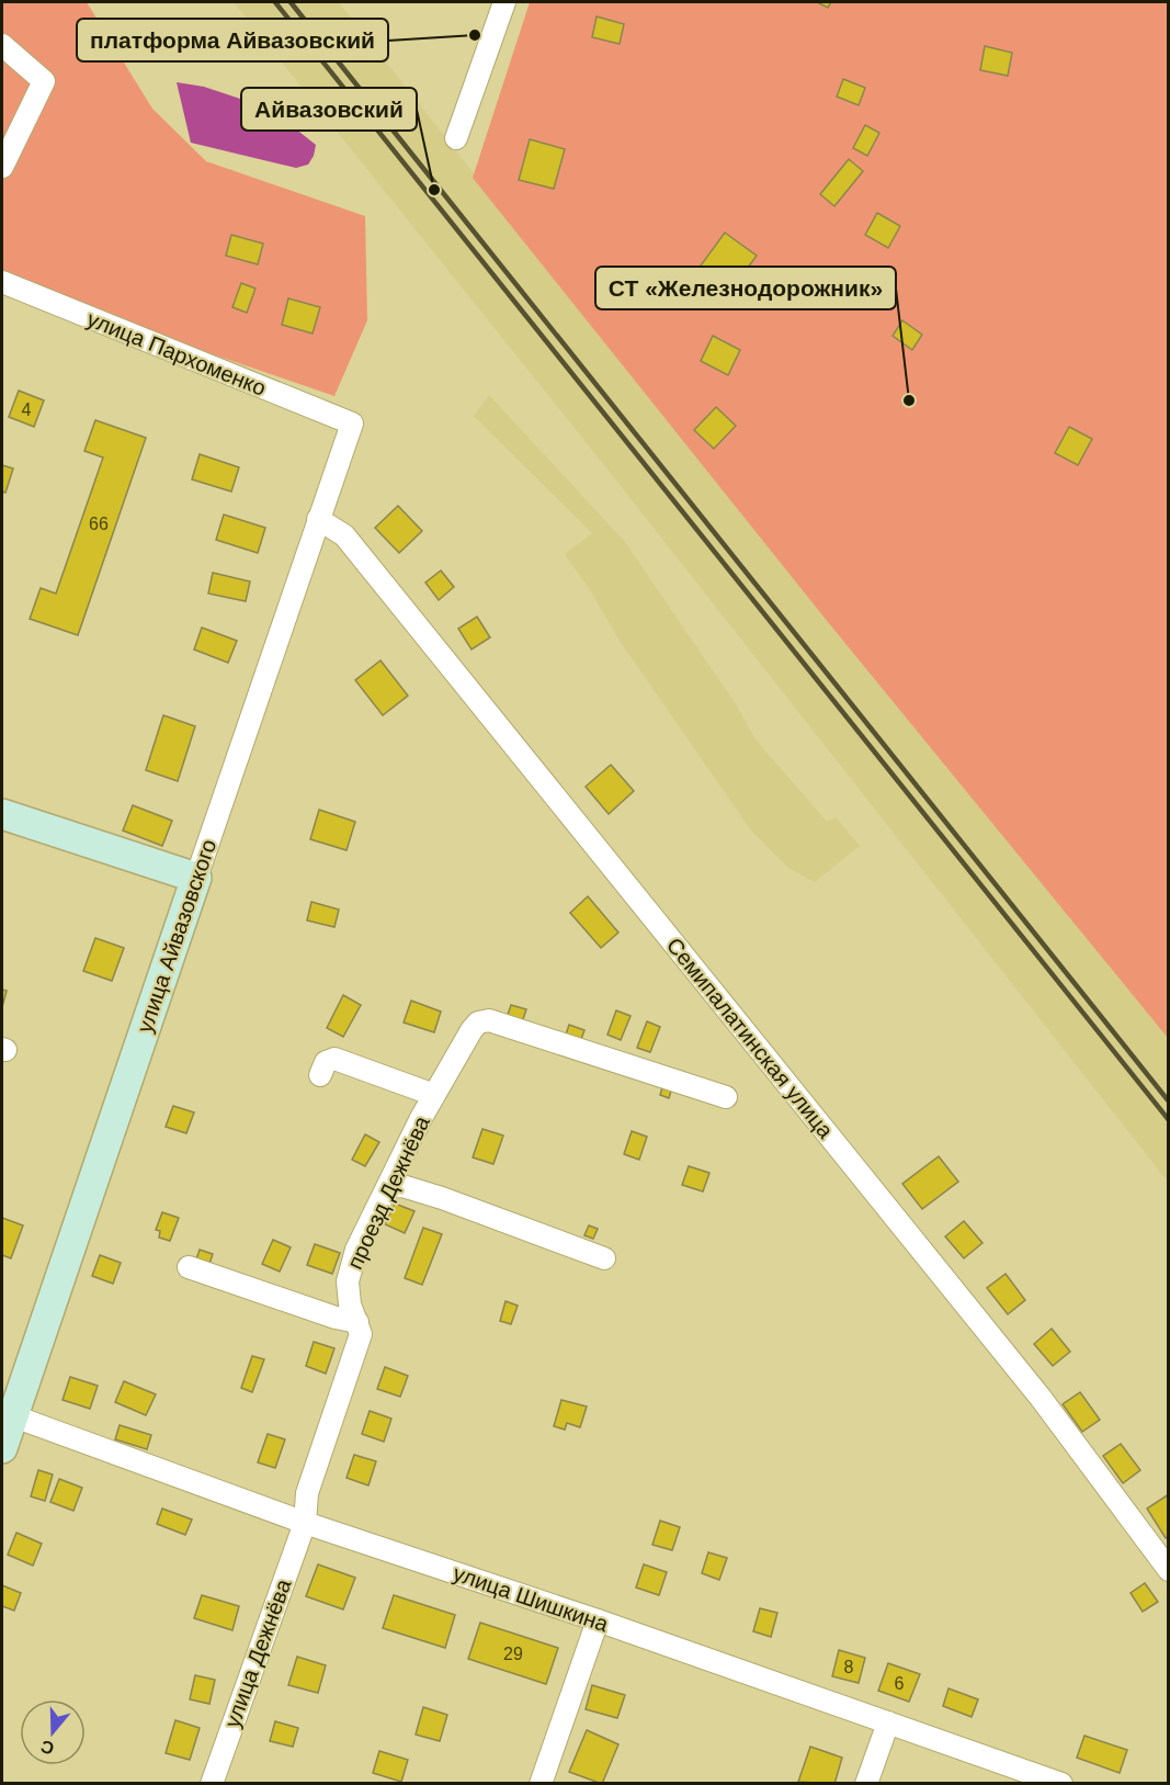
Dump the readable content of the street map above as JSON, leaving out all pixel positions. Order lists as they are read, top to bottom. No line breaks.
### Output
{"streets":{"street":["улица Пархоменко","улица Айвазовского","Семипалатинская улица","проезд Дежнёва","улица Шишкина","улица Дежнёва"]},"crossings":[["улица Пархоменко","улица Айвазовского"],["улица Айвазовского","Семипалатинская улица"],["улица Айвазовского","улица Шишкина"],["проезд Дежнёва","улица Шишкина"],["проезд Дежнёва","улица Дежнёва"],["улица Шишкина","улица Дежнёва"]],"places":["платформа Айвазовский","Айвазовский","СТ «Железнодорожник»"],"house_numbers":["4","66","29","8","6"],"north":"bottom"}
